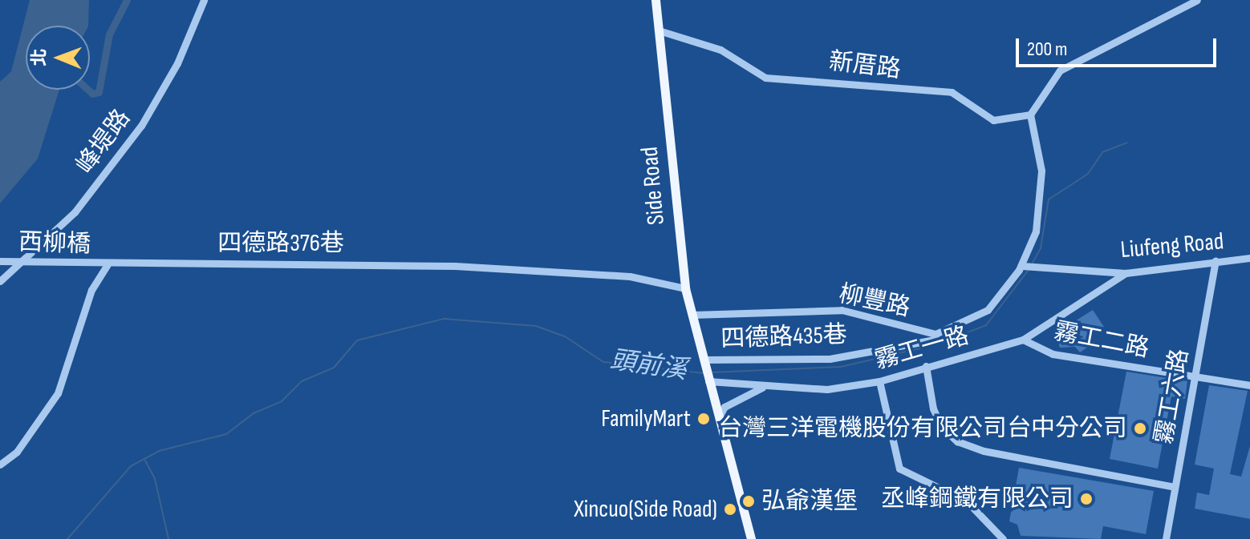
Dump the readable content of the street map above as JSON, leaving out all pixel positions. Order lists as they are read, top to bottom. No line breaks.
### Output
{"streets":{"main road":["Side Road"],"street":["新厝路","峰堤路","西柳橋","四德路376巷","Liufeng Road","柳豐路","四德路435巷","霧工二路","霧工一路","霧工六路"]},"crossings":[["新厝路","Side Road"],["新厝路","柳豐路"],["峰堤路","西柳橋"],["Side Road","四德路376巷"],["Side Road","柳豐路"],["Side Road","四德路435巷"],["Side Road","霧工一路"],["西柳橋","四德路376巷"],["Liufeng Road","柳豐路"],["Liufeng Road","霧工一路"],["Liufeng Road","霧工六路"],["柳豐路","四德路435巷"],["霧工二路","霧工一路"],["霧工二路","霧工六路"]],"water":["頭前溪"],"places":["FamilyMart","台灣三洋電機股份有限公司台中分公司","丞峰鋼鐵有限公司","弘爺漢堡","Xincuo(Side Road)"],"scale_bar":"200 m","north":"left"}
